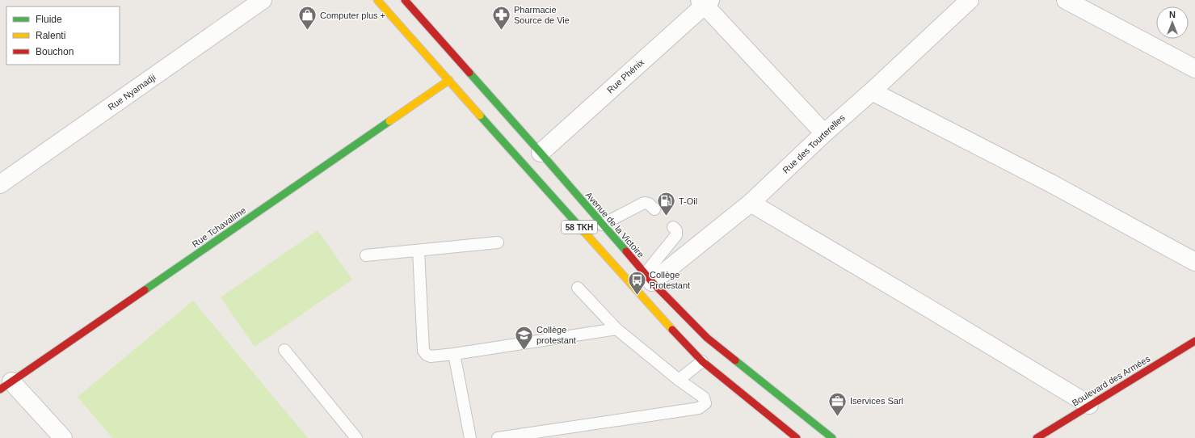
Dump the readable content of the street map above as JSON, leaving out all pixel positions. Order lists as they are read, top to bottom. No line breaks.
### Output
{"streets":{"main road":["Avenue de la Victoire","Rue Tchavalime","58 TKH","Boulevard des Armées"],"street":["Rue Phénix","Rue Nyamadji","Rue des Tourterelles"]},"crossings":[["Rue Phénix","Avenue de la Victoire"],["Rue des Tourterelles","Avenue de la Victoire"],["Rue Tchavalime","58 TKH"]],"places":{"pharmacy":["Pharmacie Source de Vie"],"shop":["Computer plus +"],"fuel station":["T-Oil"],"bus stop":["Collège Protestant"],"school or university":["Collège protestant"],"office":["Iservices Sarl"]},"legend":["Fluide","Ralenti","Bouchon"],"north":"top"}
